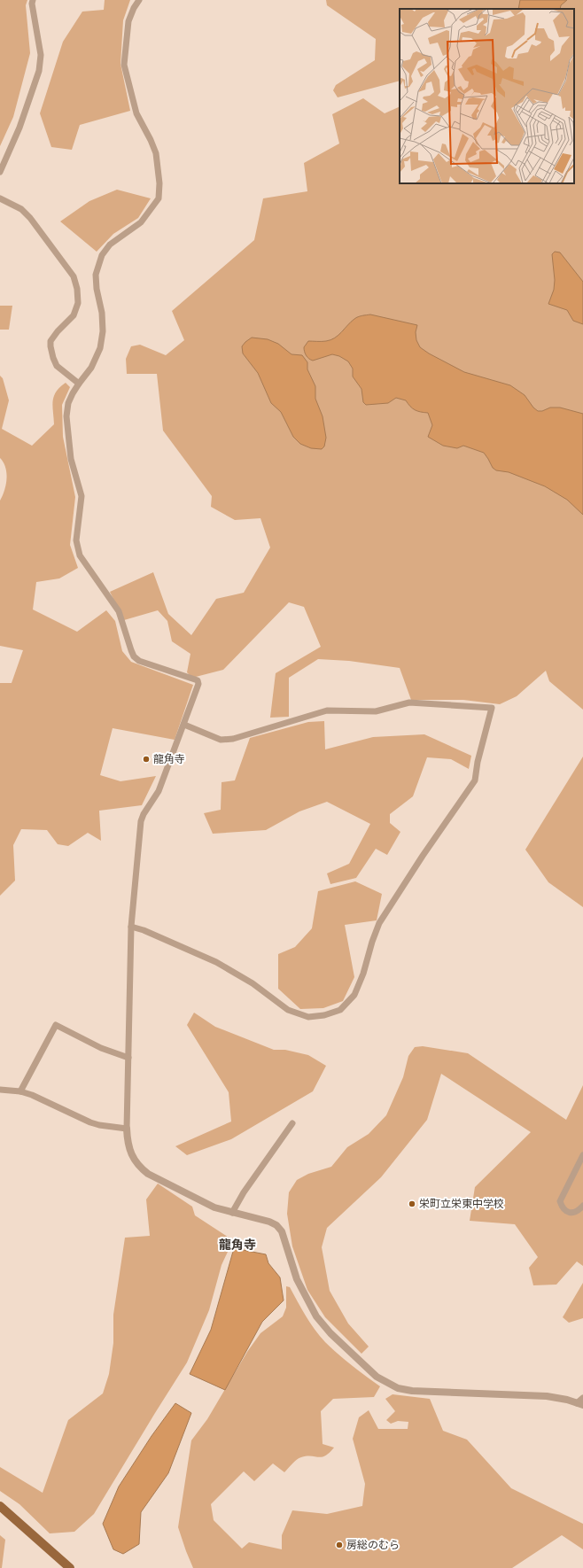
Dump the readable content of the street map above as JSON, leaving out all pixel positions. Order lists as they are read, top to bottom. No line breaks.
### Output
{"districts":["龍角寺"],"places":["龍角寺","栄町立栄東中学校","房総のむら"]}
